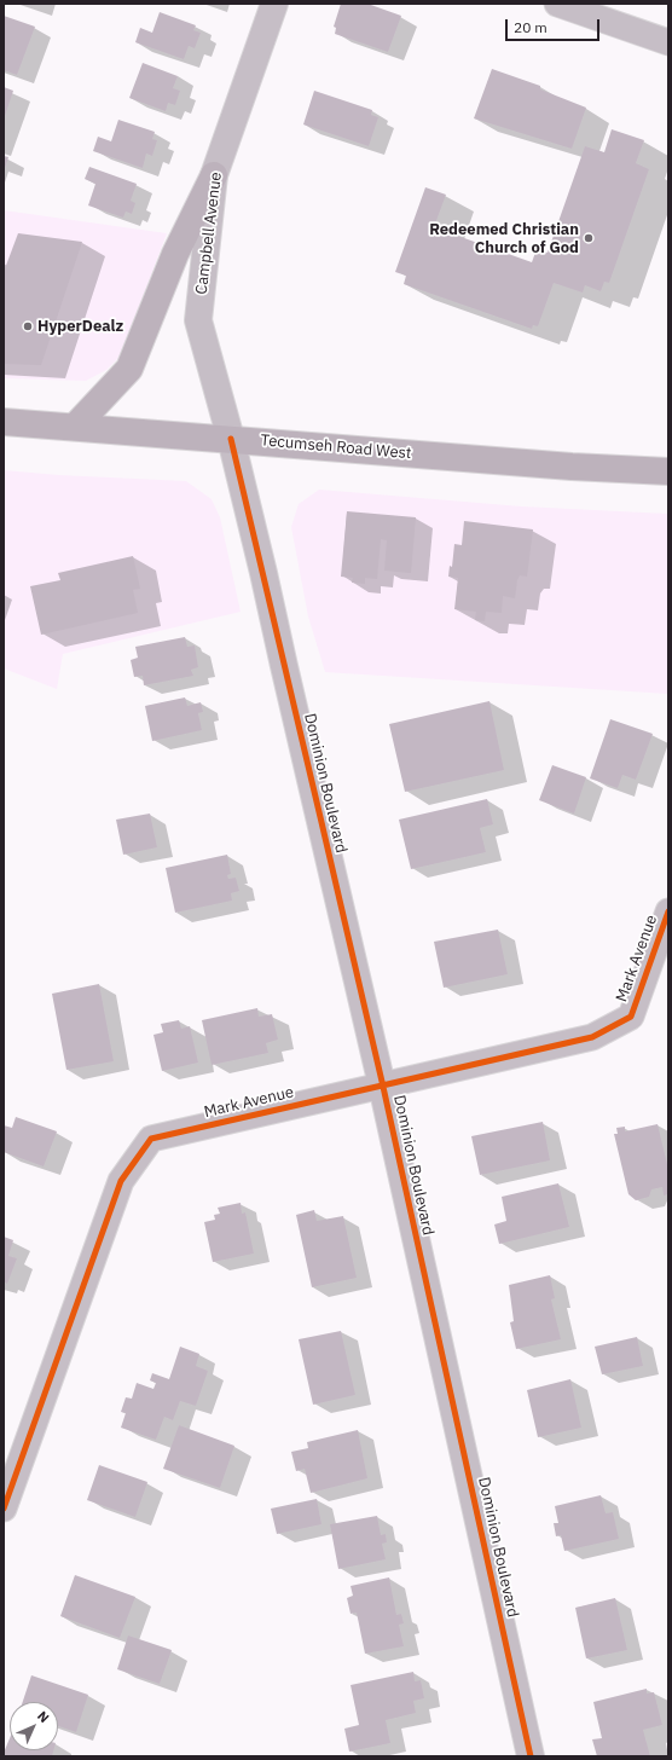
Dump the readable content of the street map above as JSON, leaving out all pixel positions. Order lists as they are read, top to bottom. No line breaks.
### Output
{"streets":{"main road":["Tecumseh Road West"],"street":["Campbell Avenue","Dominion Boulevard","Mark Avenue"]},"crossings":[["Campbell Avenue","Tecumseh Road West"],["Campbell Avenue","Dominion Boulevard"],["Tecumseh Road West","Dominion Boulevard"],["Dominion Boulevard","Mark Avenue"]],"places":["Redeemed Christian Church of God","HyperDealz"],"scale_bar":"20 m","north":"top right"}
